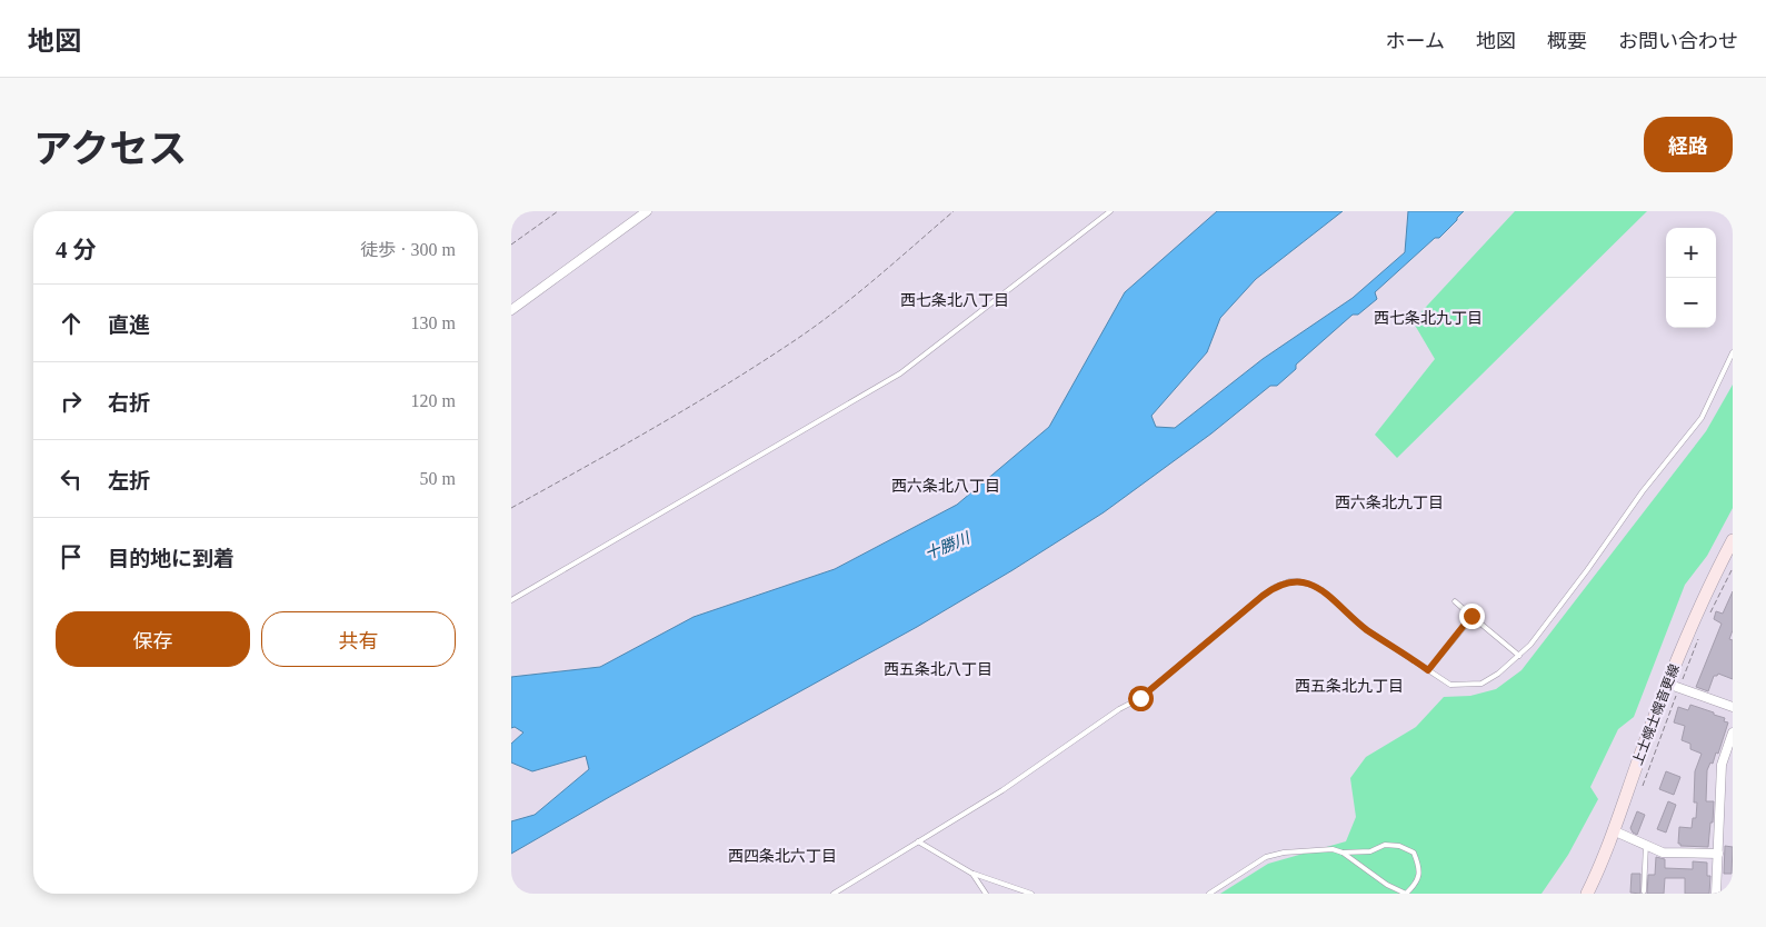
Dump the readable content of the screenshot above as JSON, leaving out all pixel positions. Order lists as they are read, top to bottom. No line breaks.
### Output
{"streets":{"main road":["上士幌士幌音更線"]},"districts":["西七条北八丁目","西七条北九丁目","西六条北八丁目","西六条北九丁目","西五条北八丁目","西五条北九丁目","西四条北六丁目"],"water":["十勝川"],"page":{"header":"地図","nav":["ホーム","地図","概要","お問い合わせ"],"title":"アクセス","buttons":["経路",["保存","共有"]],"heading":["4 分","徒歩 · 300 m"],"map_buttons":["+","−"],"list":[["直進","130 m"],["右折","120 m"],["左折","50 m"],"目的地に到着"]}}
